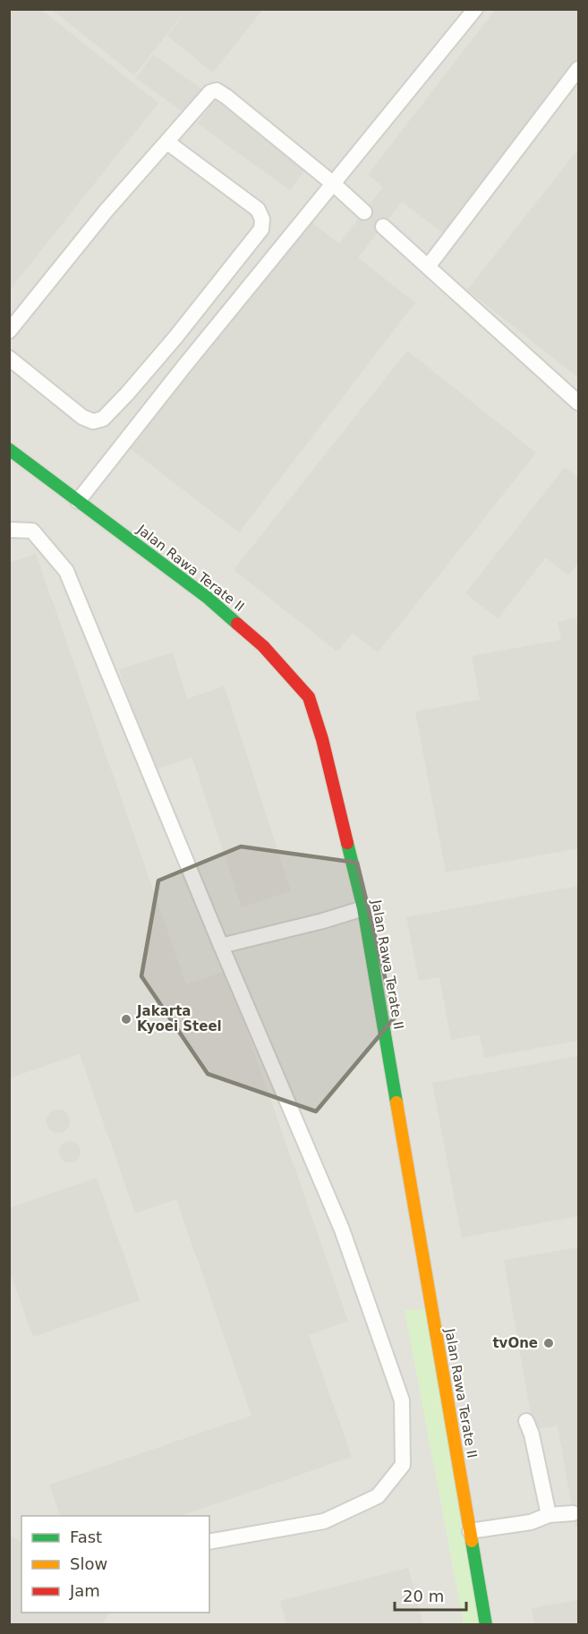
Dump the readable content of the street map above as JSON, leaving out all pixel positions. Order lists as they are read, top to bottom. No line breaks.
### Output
{"streets":{"street":["Jalan Rawa Terate II"]},"places":["Jakarta Kyoei Steel","tvOne"],"legend":["Fast","Slow","Jam"],"scale_bar":"20 m"}
